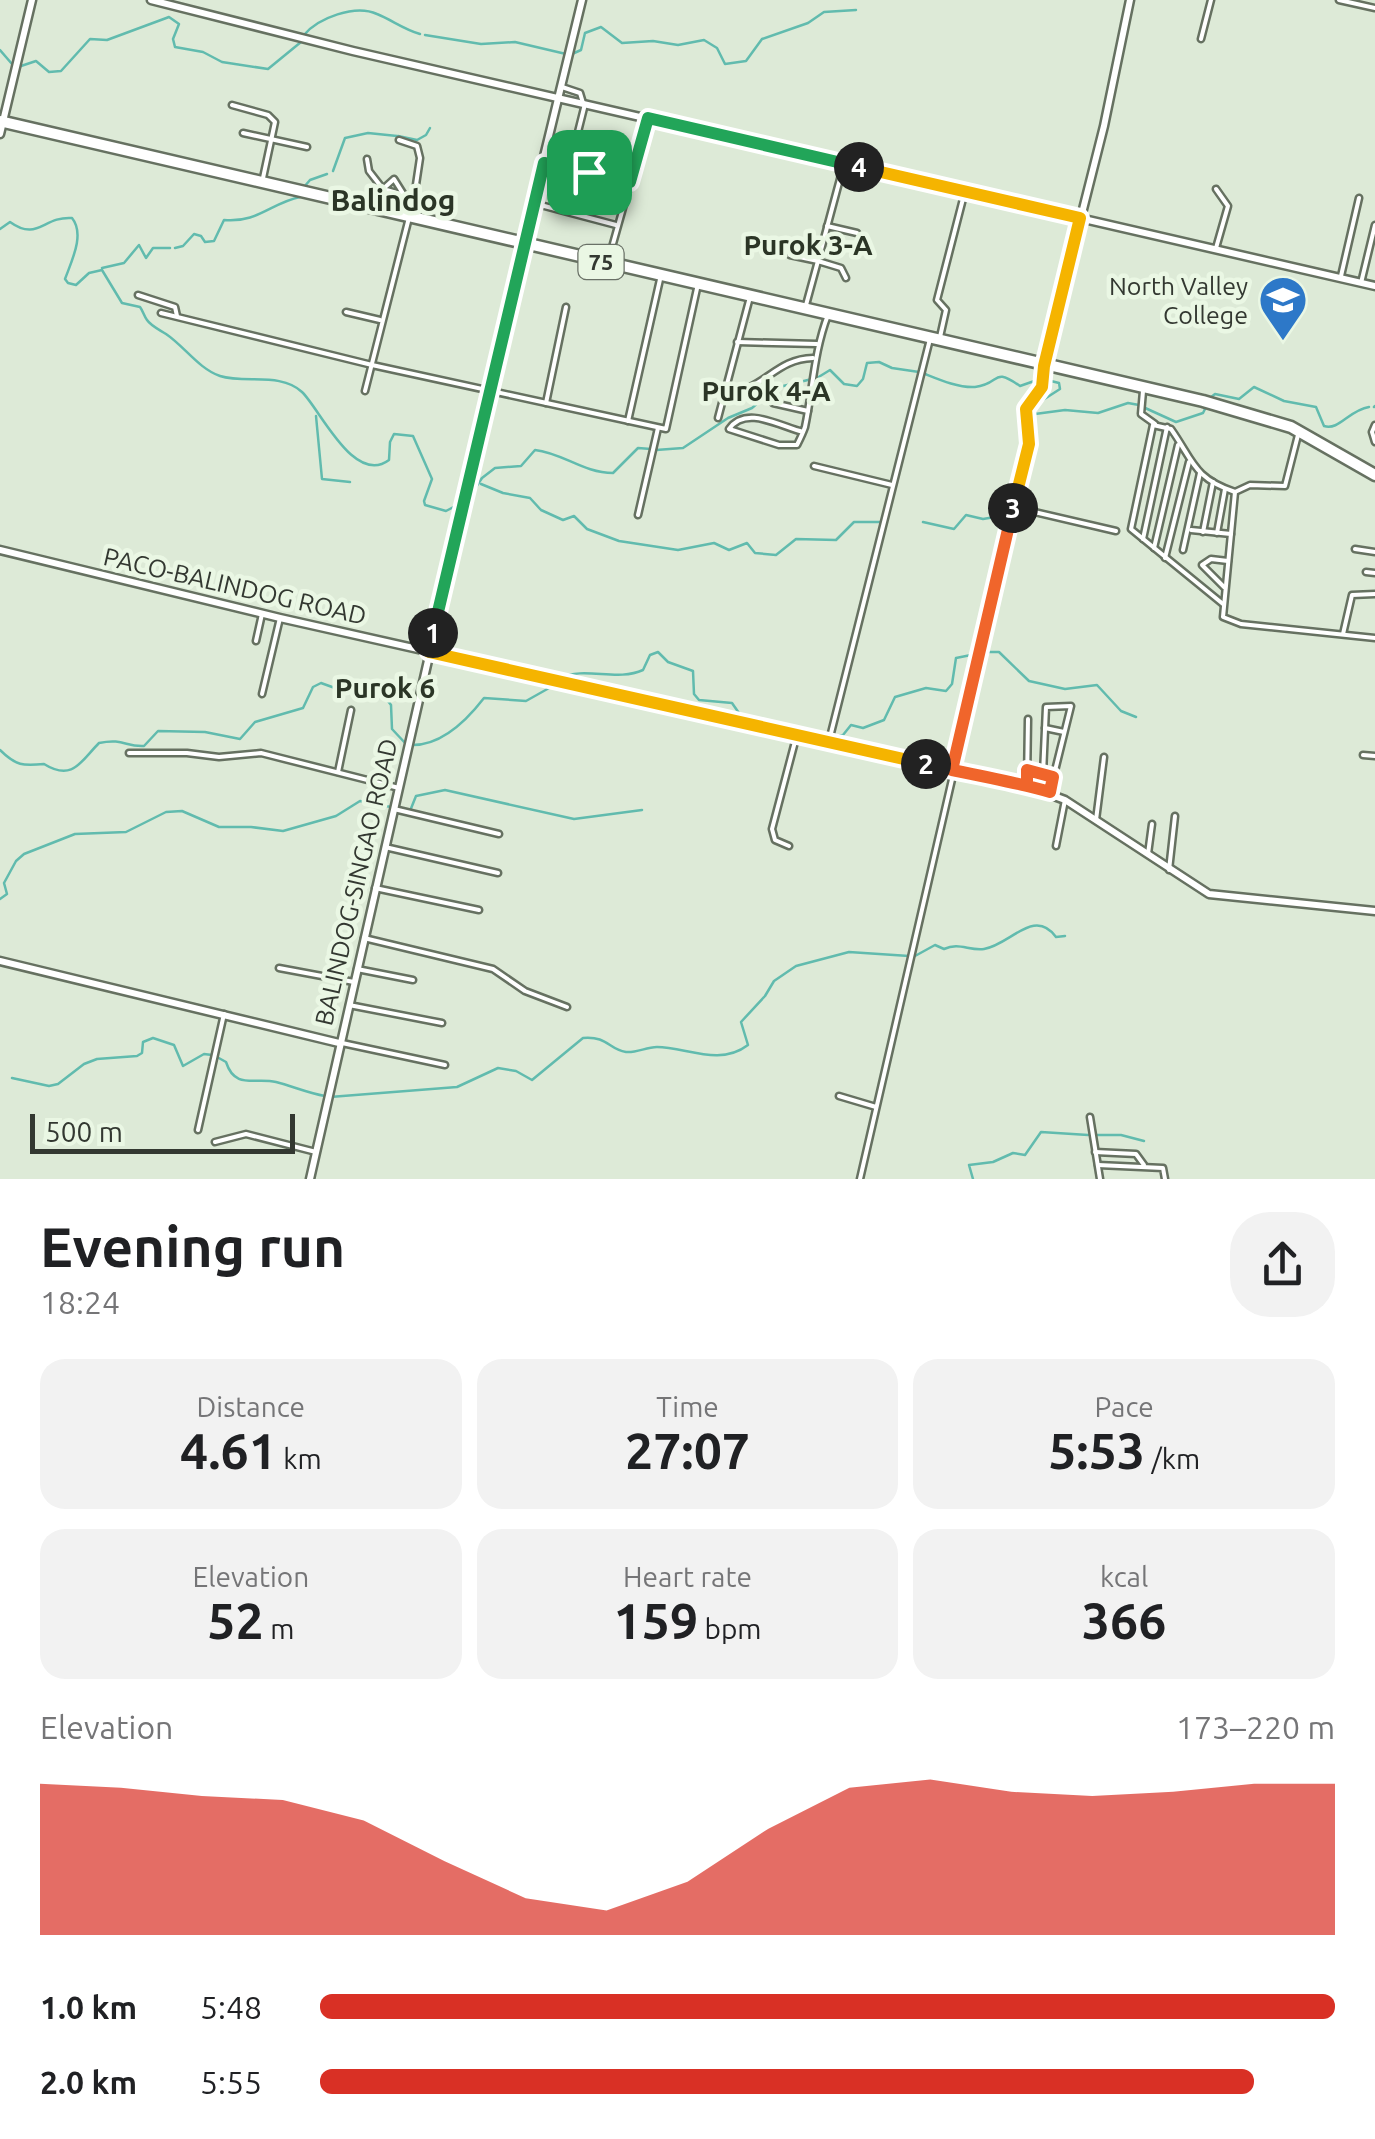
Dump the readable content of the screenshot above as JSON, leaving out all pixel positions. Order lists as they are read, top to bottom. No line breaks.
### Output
{"streets":{"highway":["75"],"street":["PACO-BALINDOG ROAD","BALINDOG-SINGAO ROAD"]},"crossings":[["75","BALINDOG-SINGAO ROAD"],["PACO-BALINDOG ROAD","BALINDOG-SINGAO ROAD"]],"districts":["Balindog","Purok 3-A","Purok 4-A","Purok 6"],"places":{"school or university":["North Valley College"]},"scale_bar":"500 m","page":{"pins":["4","3","1","2"],"scale":"500 m","heading":["Evening run","18:24"],"stats":[["Distance","4.61 km"],["Time","27:07"],["Pace","5:53 /km"],["Elevation","52 m"],["Heart rate","159 bpm"],["kcal","366"]],"chart":["Elevation","173–220 m"],"list":[{"name":"1.0 km","note":"5:48"},{"name":"2.0 km","note":"5:55"}]}}
